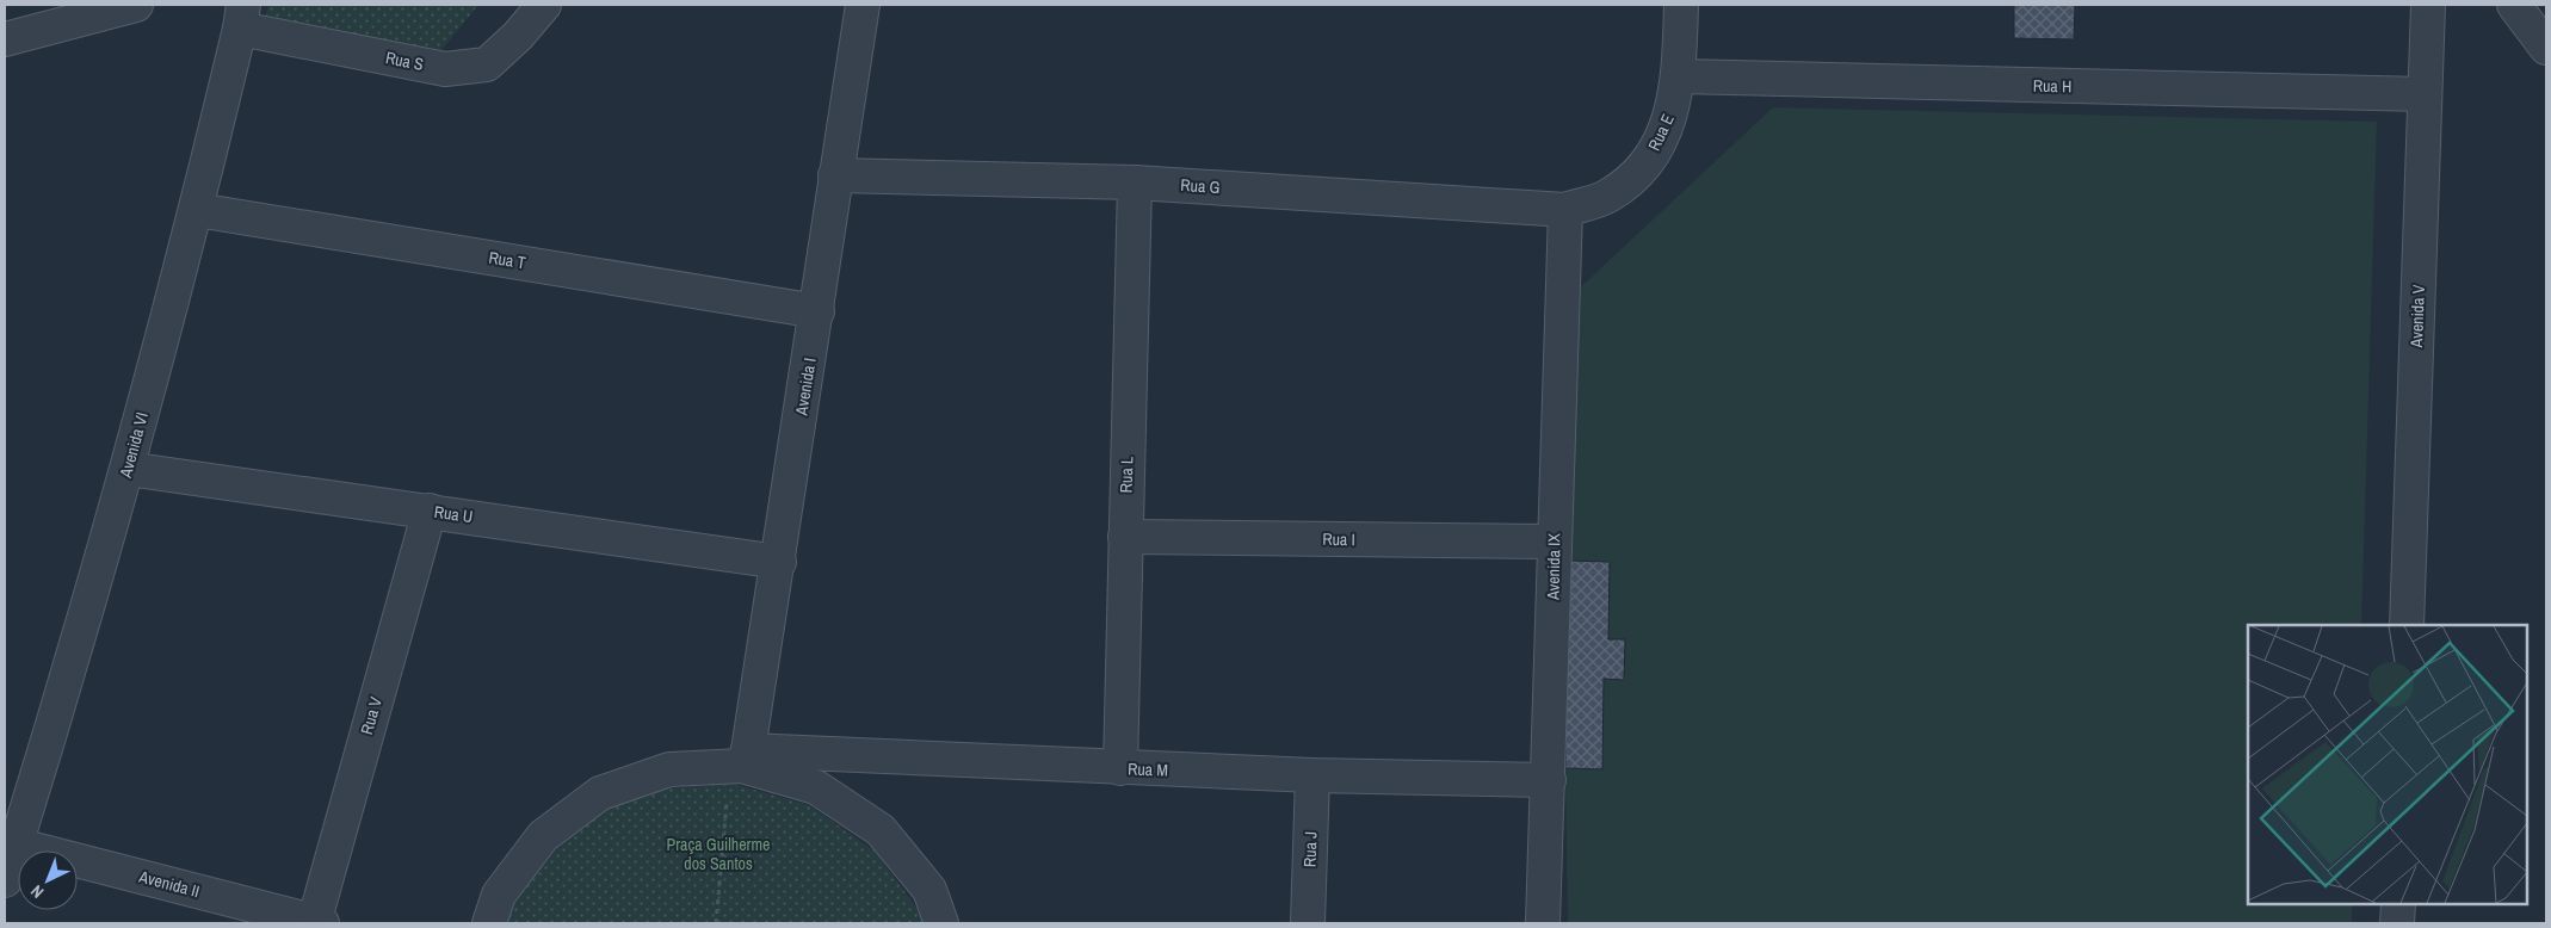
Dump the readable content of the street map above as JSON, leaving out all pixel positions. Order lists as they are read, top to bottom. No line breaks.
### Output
{"streets":{"street":["Rua S","Rua H","Rua E","Rua G","Rua T","Avenida V","Avenida I","Avenida VI","Rua L","Rua U","Rua I","Avenida IX","Rua V","Rua M","Rua J","Avenida II"]},"crossings":[["Rua S","Avenida VI"],["Rua H","Rua E"],["Rua H","Avenida V"],["Rua E","Rua G"],["Rua E","Avenida IX"],["Rua G","Avenida I"],["Rua G","Rua L"],["Rua G","Avenida IX"],["Rua T","Avenida I"],["Rua T","Avenida VI"],["Avenida I","Rua U"],["Avenida I","Rua M"],["Avenida VI","Rua U"],["Avenida VI","Avenida II"],["Rua L","Rua I"],["Rua L","Rua M"],["Rua U","Rua V"],["Rua I","Avenida IX"],["Avenida IX","Rua M"],["Rua V","Avenida II"],["Rua M","Rua J"]],"parks":["Praça Guilherme dos Santos"],"north":"bottom left"}
